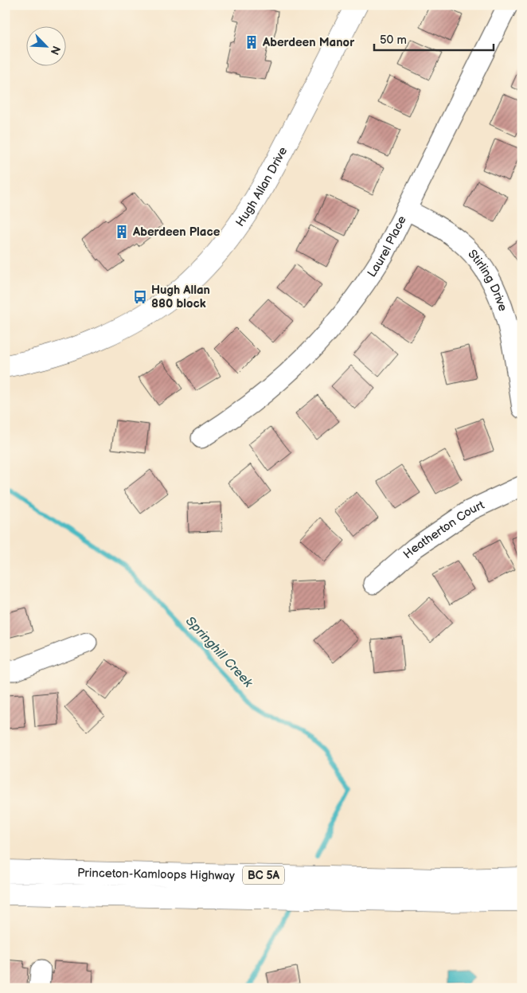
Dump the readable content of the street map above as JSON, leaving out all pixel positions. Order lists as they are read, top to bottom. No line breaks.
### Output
{"streets":{"main road":["Hugh Allan Drive","Princeton-Kamloops Highway","BC 5A"],"street":["Laurel Place","Stirling Drive","Heatherton Court"]},"crossings":[["Laurel Place","Stirling Drive"]],"water":["Springhill Creek"],"places":{"building":["Aberdeen Manor","Aberdeen Place"],"bus stop":["Hugh Allan 880 block"]},"scale_bar":"50 m","north":"bottom right"}
